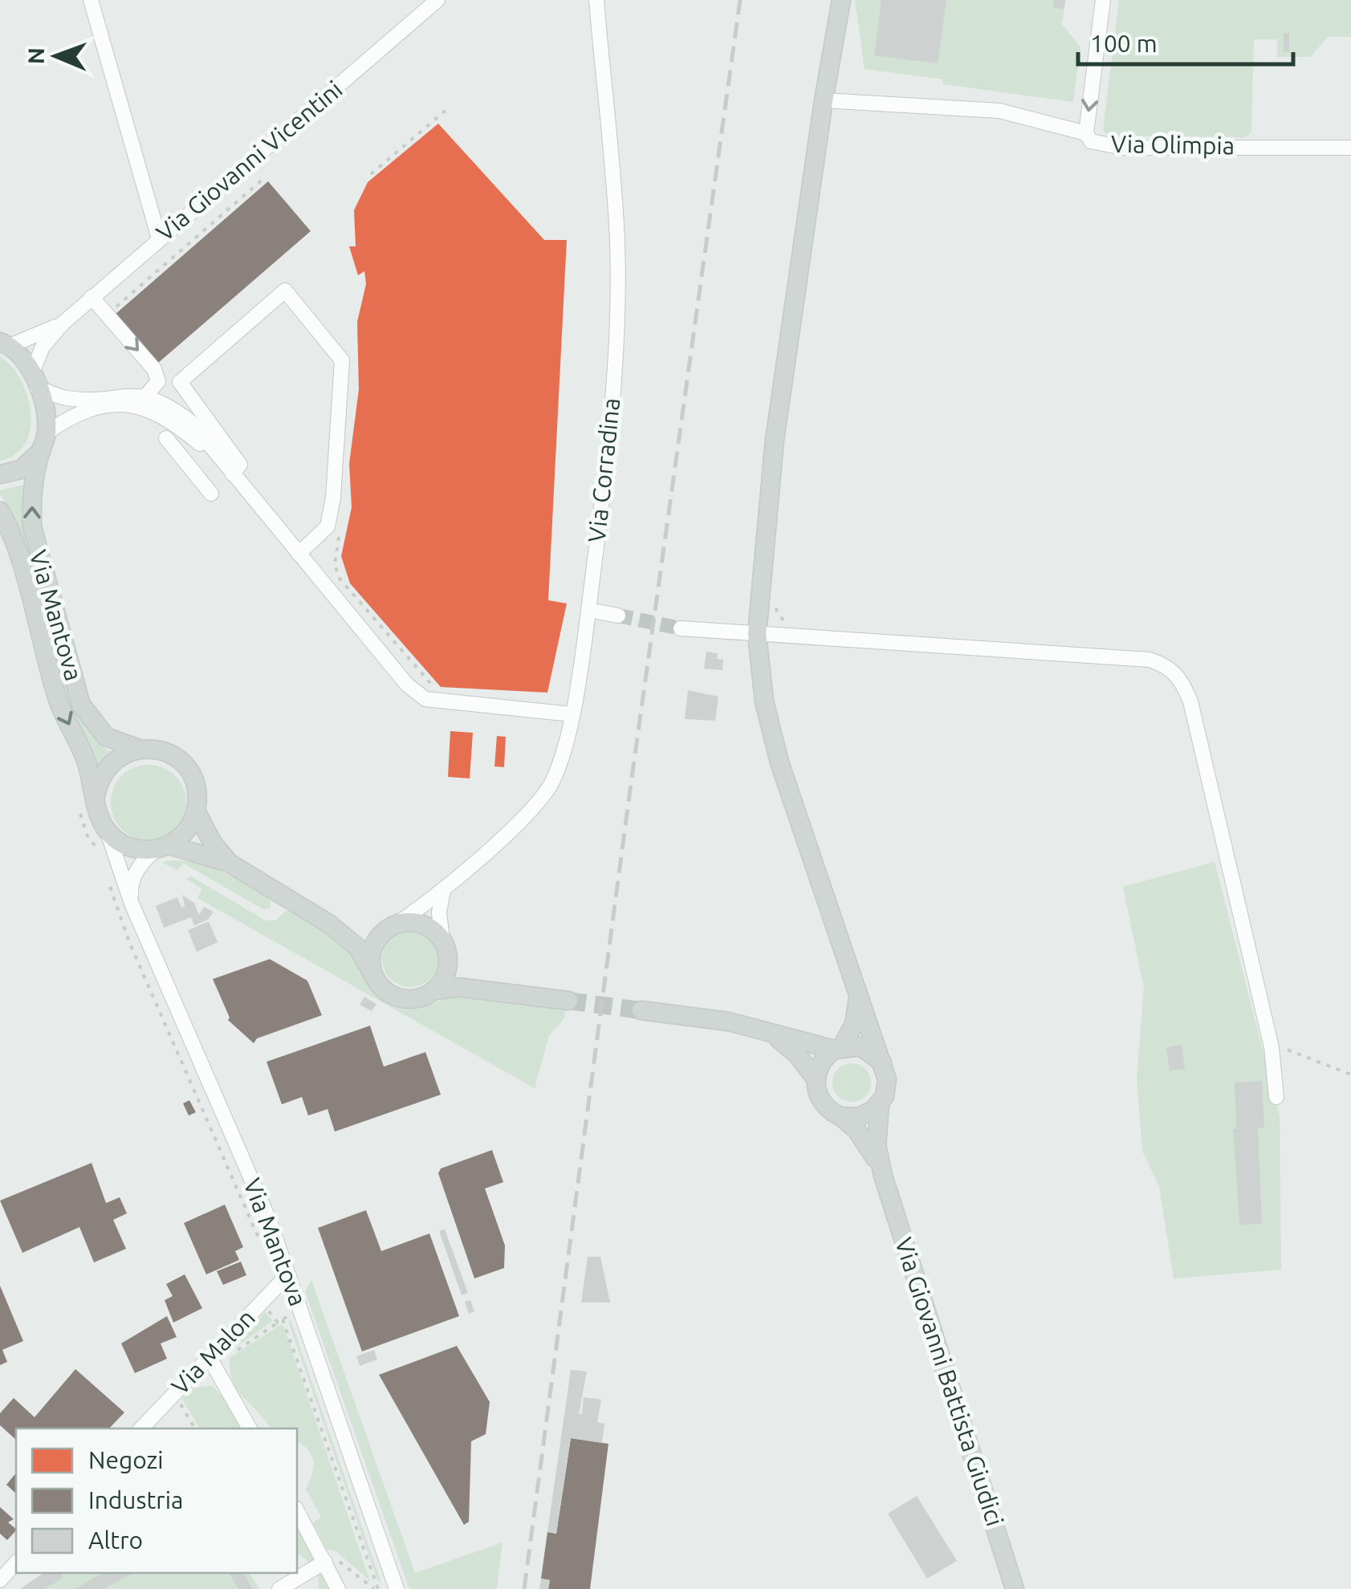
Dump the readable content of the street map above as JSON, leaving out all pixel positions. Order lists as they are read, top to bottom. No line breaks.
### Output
{"streets":{"main road":["Via Mantova","Via Giovanni Battista Giudici"],"street":["Via Olimpia","Via Giovanni Vicentini","Via Corradina","Via Malon"]},"crossings":[["Via Giovanni Vicentini","Via Mantova"],["Via Mantova","Via Malon"]],"legend":["Negozi","Industria","Altro"],"scale_bar":"100 m","north":"left"}
